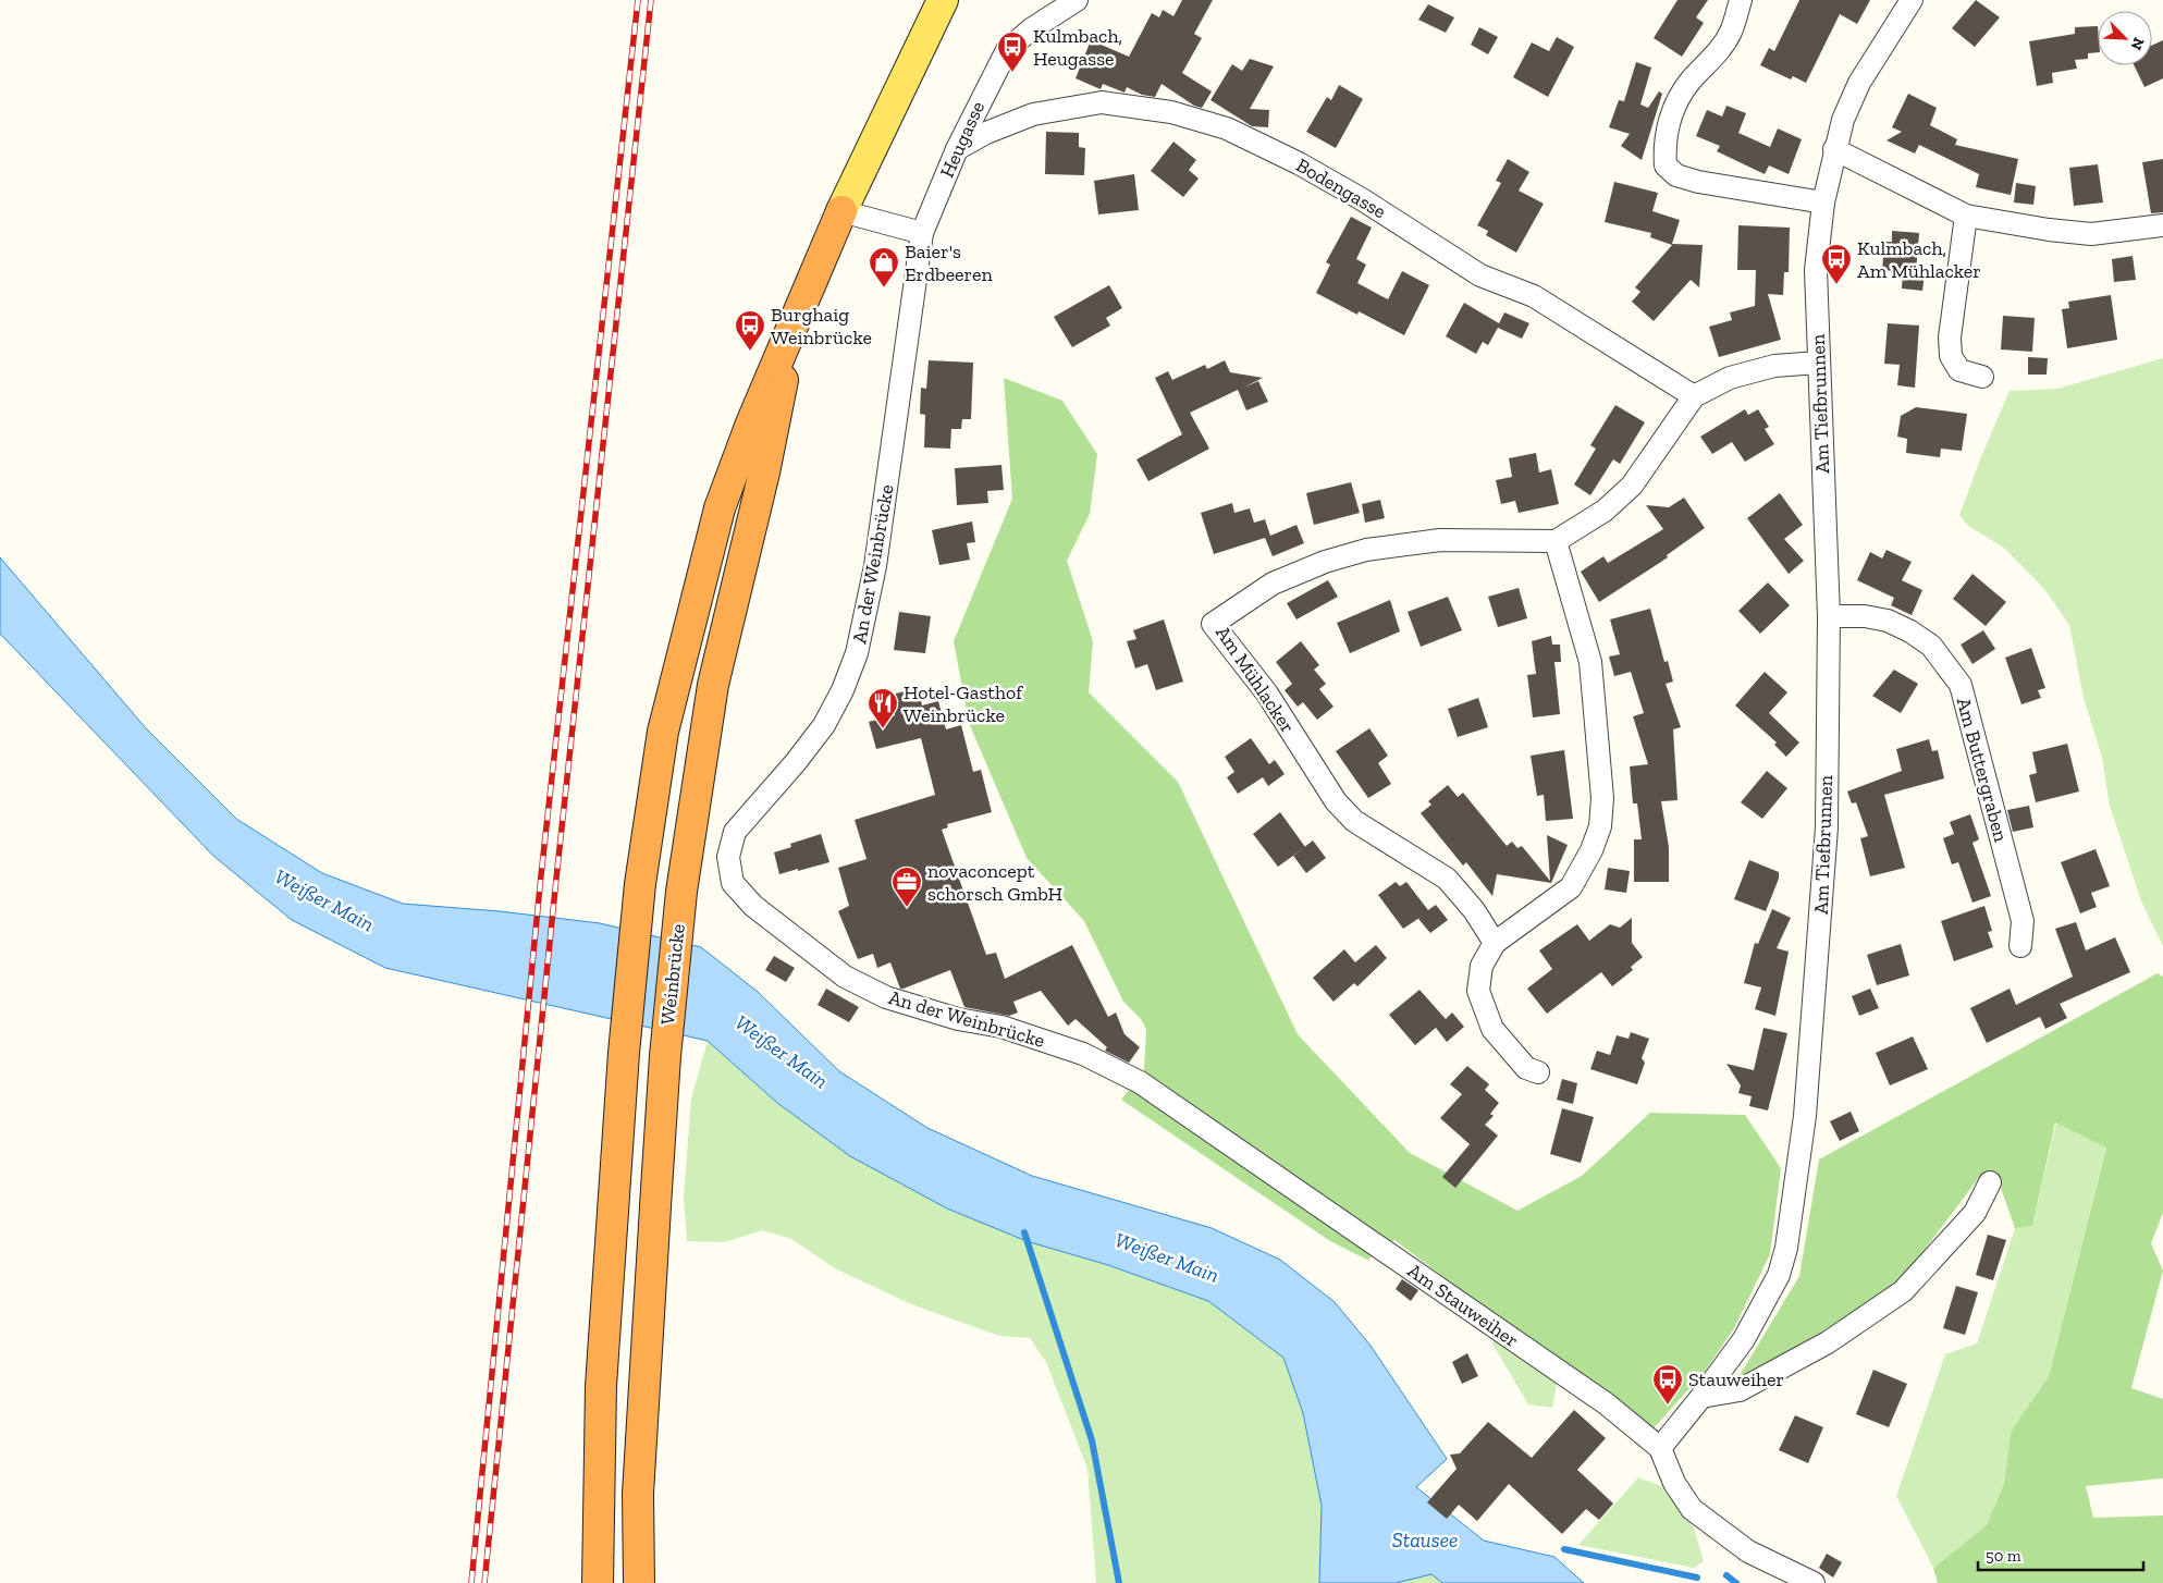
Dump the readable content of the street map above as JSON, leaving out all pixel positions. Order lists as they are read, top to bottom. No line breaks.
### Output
{"streets":{"highway":["Weinbrücke"],"street":["Heugasse","Bodengasse","Am Tiefbrunnen","An der Weinbrücke","Am Mühlacker","Am Buttergraben","Am Stauweiher"]},"crossings":[["Heugasse","Bodengasse"],["Heugasse","An der Weinbrücke"],["Am Tiefbrunnen","Am Buttergraben"],["Am Tiefbrunnen","Am Stauweiher"],["An der Weinbrücke","Am Stauweiher"]],"water":["Weißer Main","Stausee"],"places":{"bus stop":["Kulmbach, Heugasse","Kulmbach, Am Mühlacker","Burghaig Weinbrücke","Stauweiher"],"shop":["Baier's Erdbeeren"],"restaurant":["Hotel-Gasthof Weinbrücke"],"office":["novaconcept schorsch GmbH"]},"scale_bar":"50 m","north":"bottom right"}
